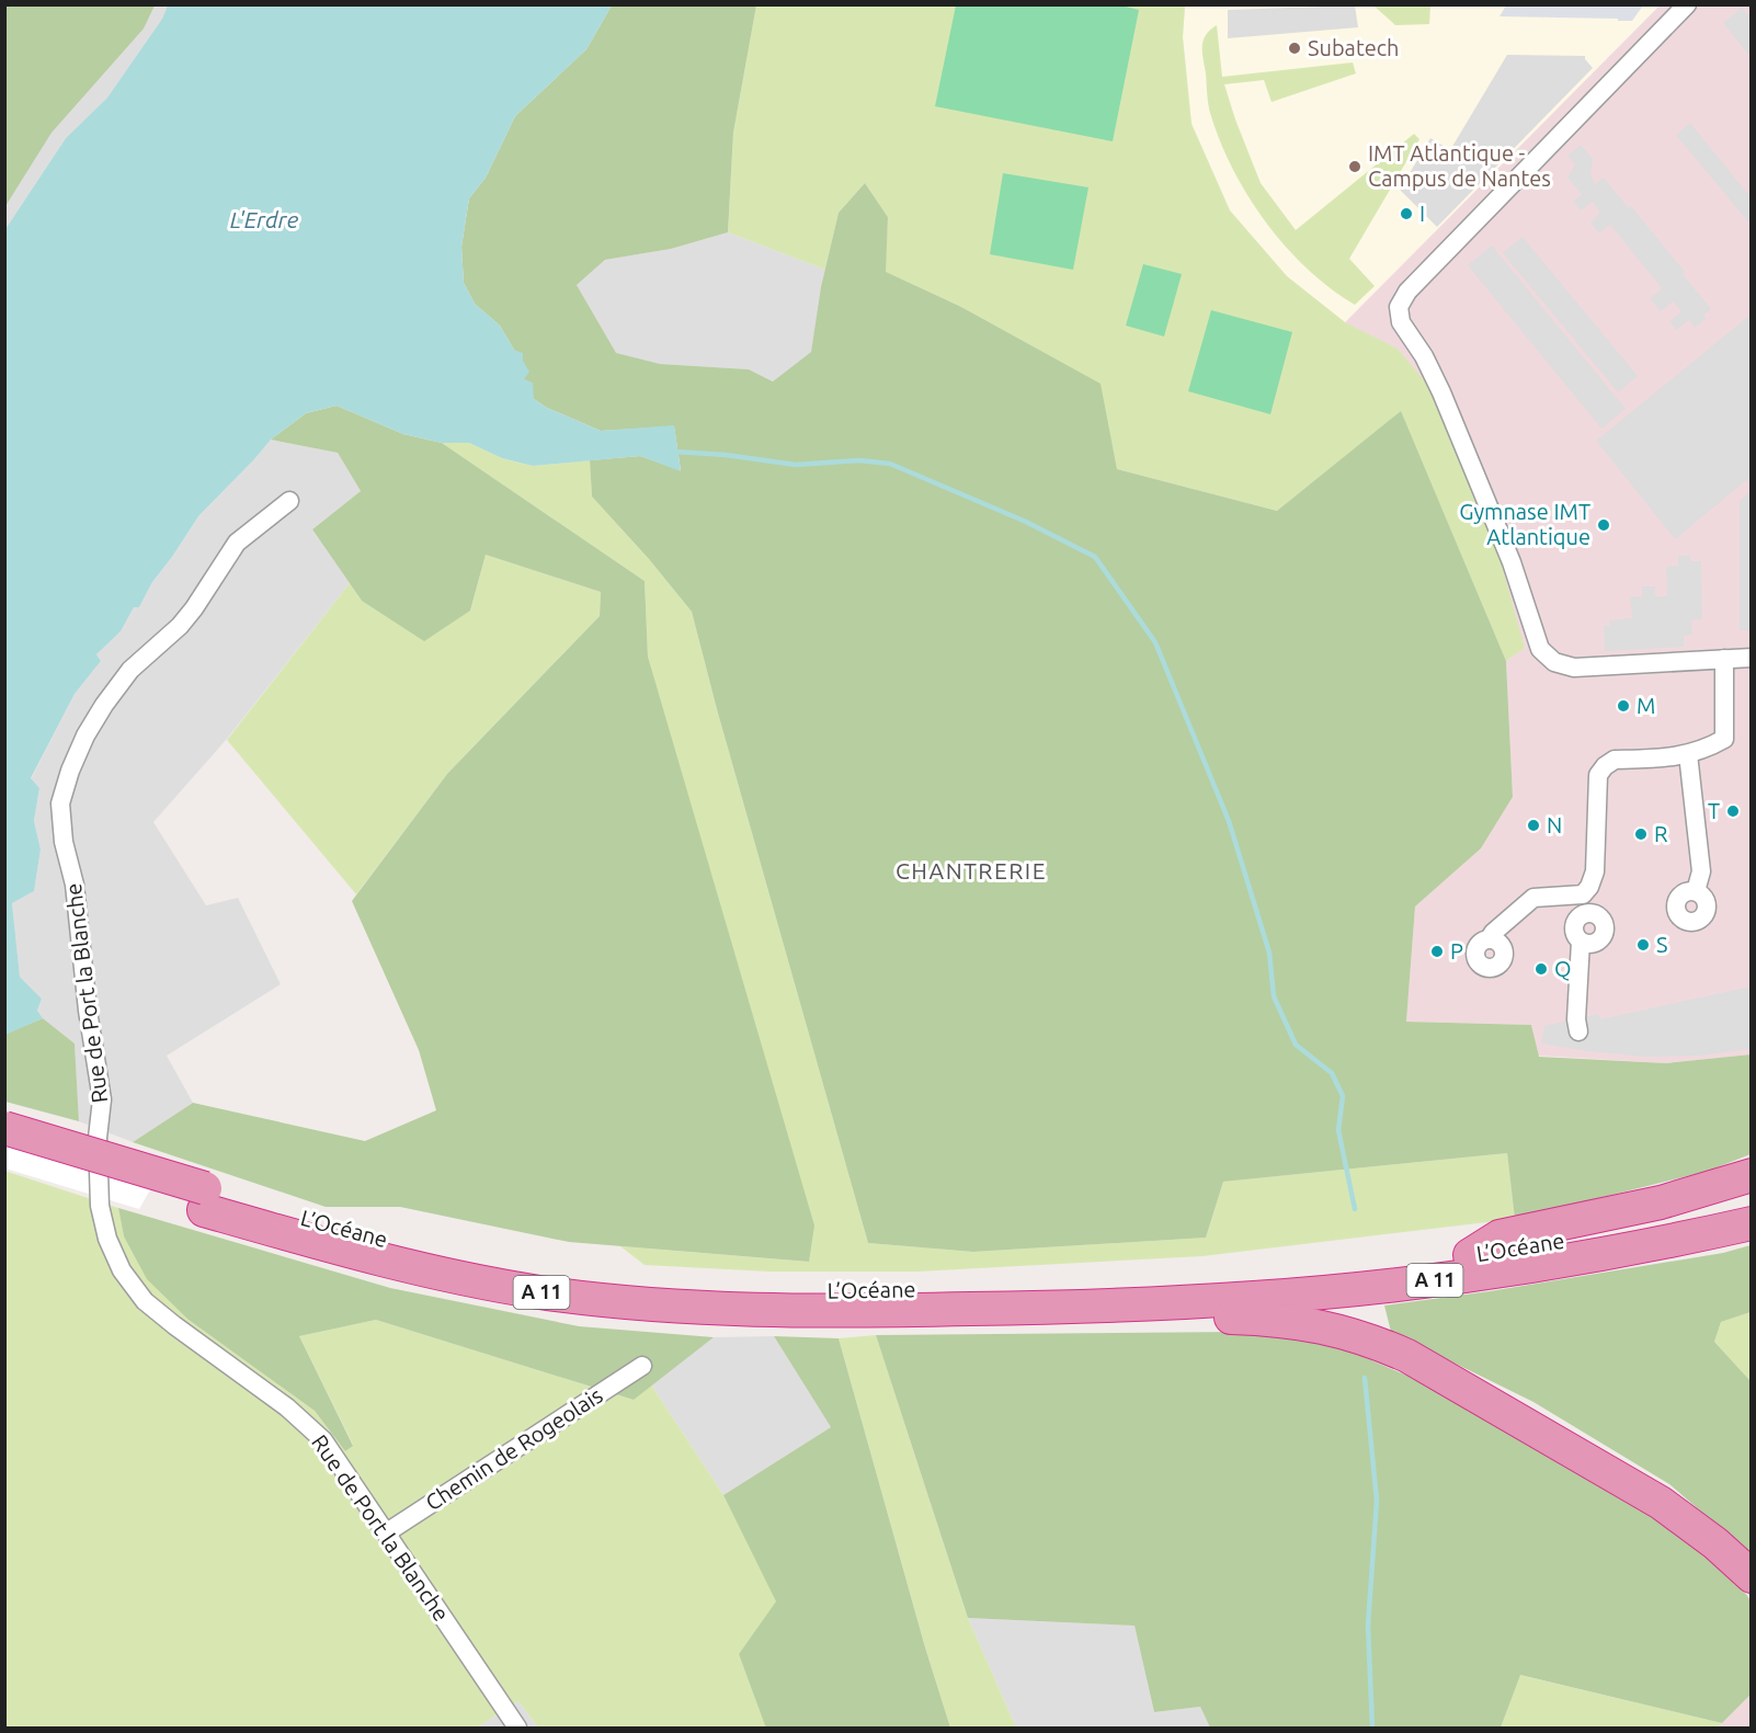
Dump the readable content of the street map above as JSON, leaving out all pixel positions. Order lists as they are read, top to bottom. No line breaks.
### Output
{"streets":{"highway":["L’Océane","A 11"],"street":["Rue de Port la Blanche","Chemin de Rogeolais"]},"crossings":[["Rue de Port la Blanche","Chemin de Rogeolais"]],"districts":["CHANTRERIE"],"water":["L'Erdre"],"places":["Subatech","IMT Atlantique - Campus de Nantes","I","Gymnase IMT Atlantique","M","T","N","R","S","P","Q"]}
